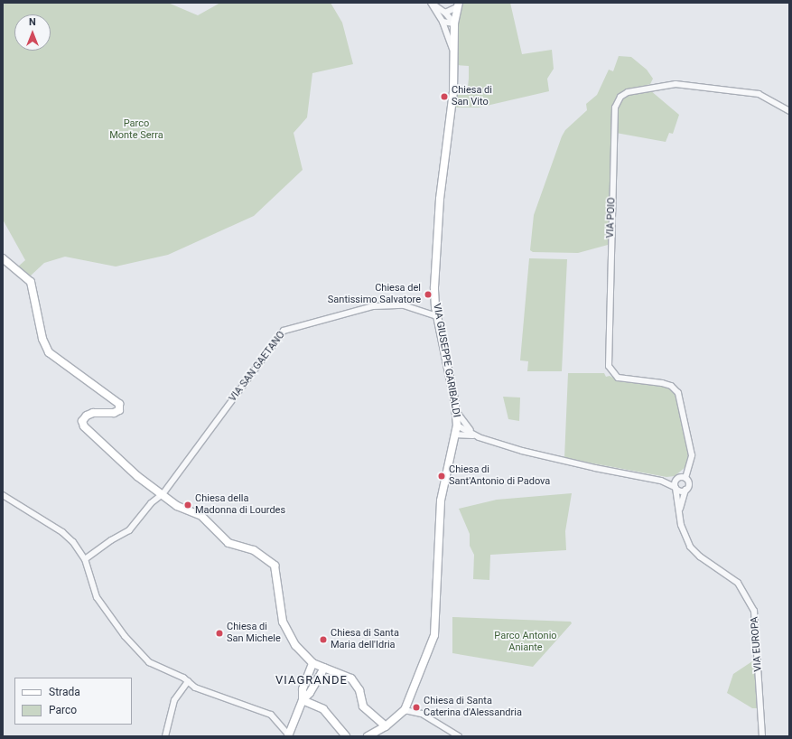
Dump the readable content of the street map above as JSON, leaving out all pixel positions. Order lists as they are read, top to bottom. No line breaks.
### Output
{"streets":{"main road":["VIA GIUSEPPE GARIBALDI"],"street":["VIA POIO","VIA SAN GAETANO","VIA EUROPA"]},"crossings":[["VIA GIUSEPPE GARIBALDI","VIA SAN GAETANO"]],"districts":["VIAGRANDE"],"parks":["Parco Monte Serra","Parco Antonio Aniante"],"places":["Chiesa di San Vito","Chiesa del Santissimo Salvatore","Chiesa di Sant'Antonio di Padova","Chiesa della Madonna di Lourdes","Chiesa di San Michele","Chiesa di Santa Maria dell'Idria","Chiesa di Santa Caterina d'Alessandria"],"legend":["Strada","Parco"],"north":"top"}
